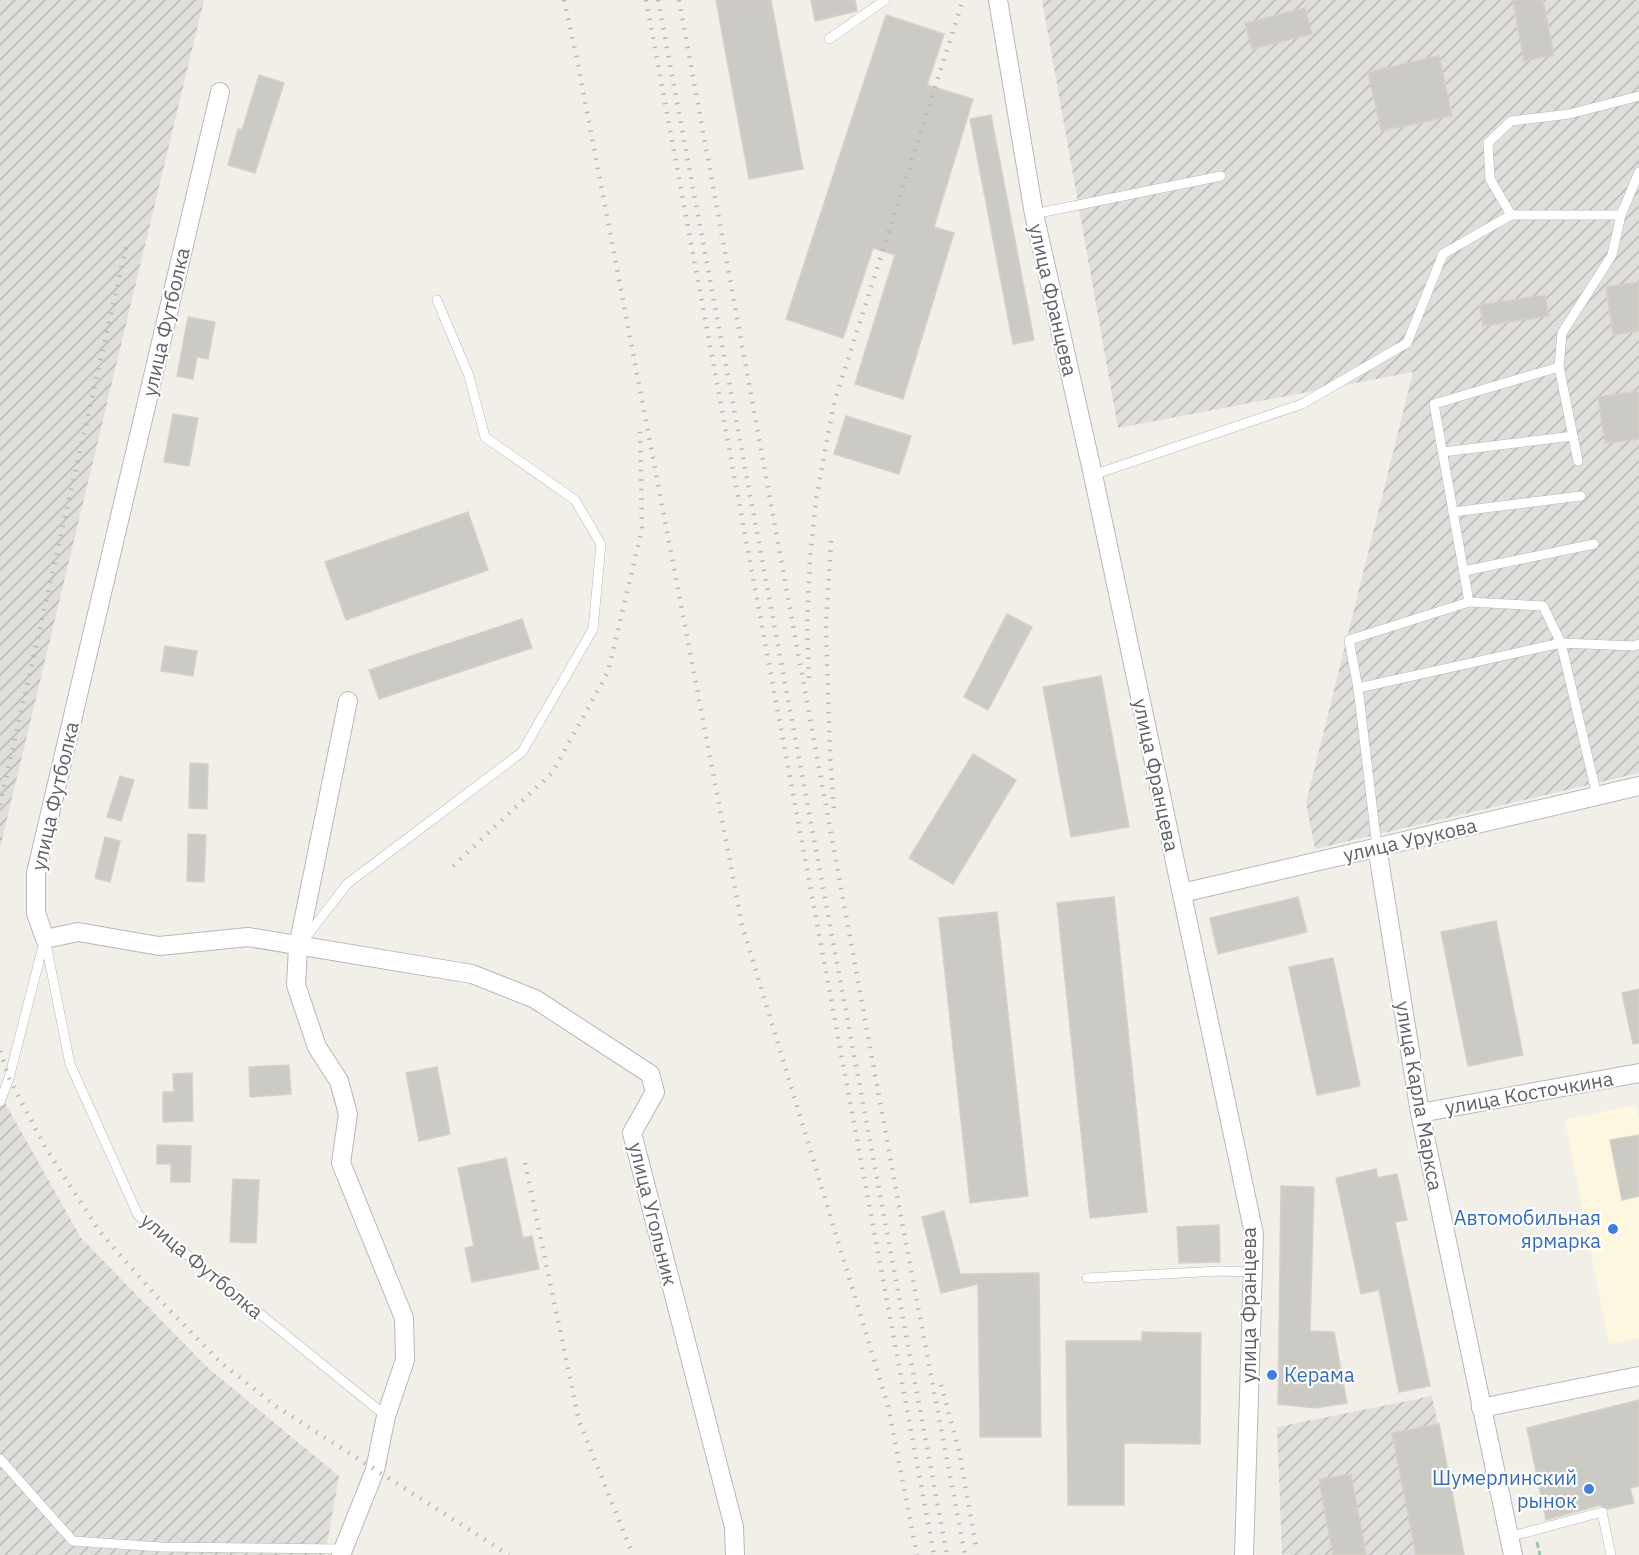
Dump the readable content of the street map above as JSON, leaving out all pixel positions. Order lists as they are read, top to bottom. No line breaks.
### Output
{"streets":{"street":["улица Францева","улица Футболка","улица Урукова","улица Косточкина","улица Карла Маркса","улица Угольник"]},"crossings":[["улица Францева","улица Урукова"],["улица Футболка","улица Угольник"],["улица Урукова","улица Карла Маркса"],["улица Косточкина","улица Карла Маркса"]],"places":["Автомобильная ярмарка","Керама","Шумерлинский рынок"]}
